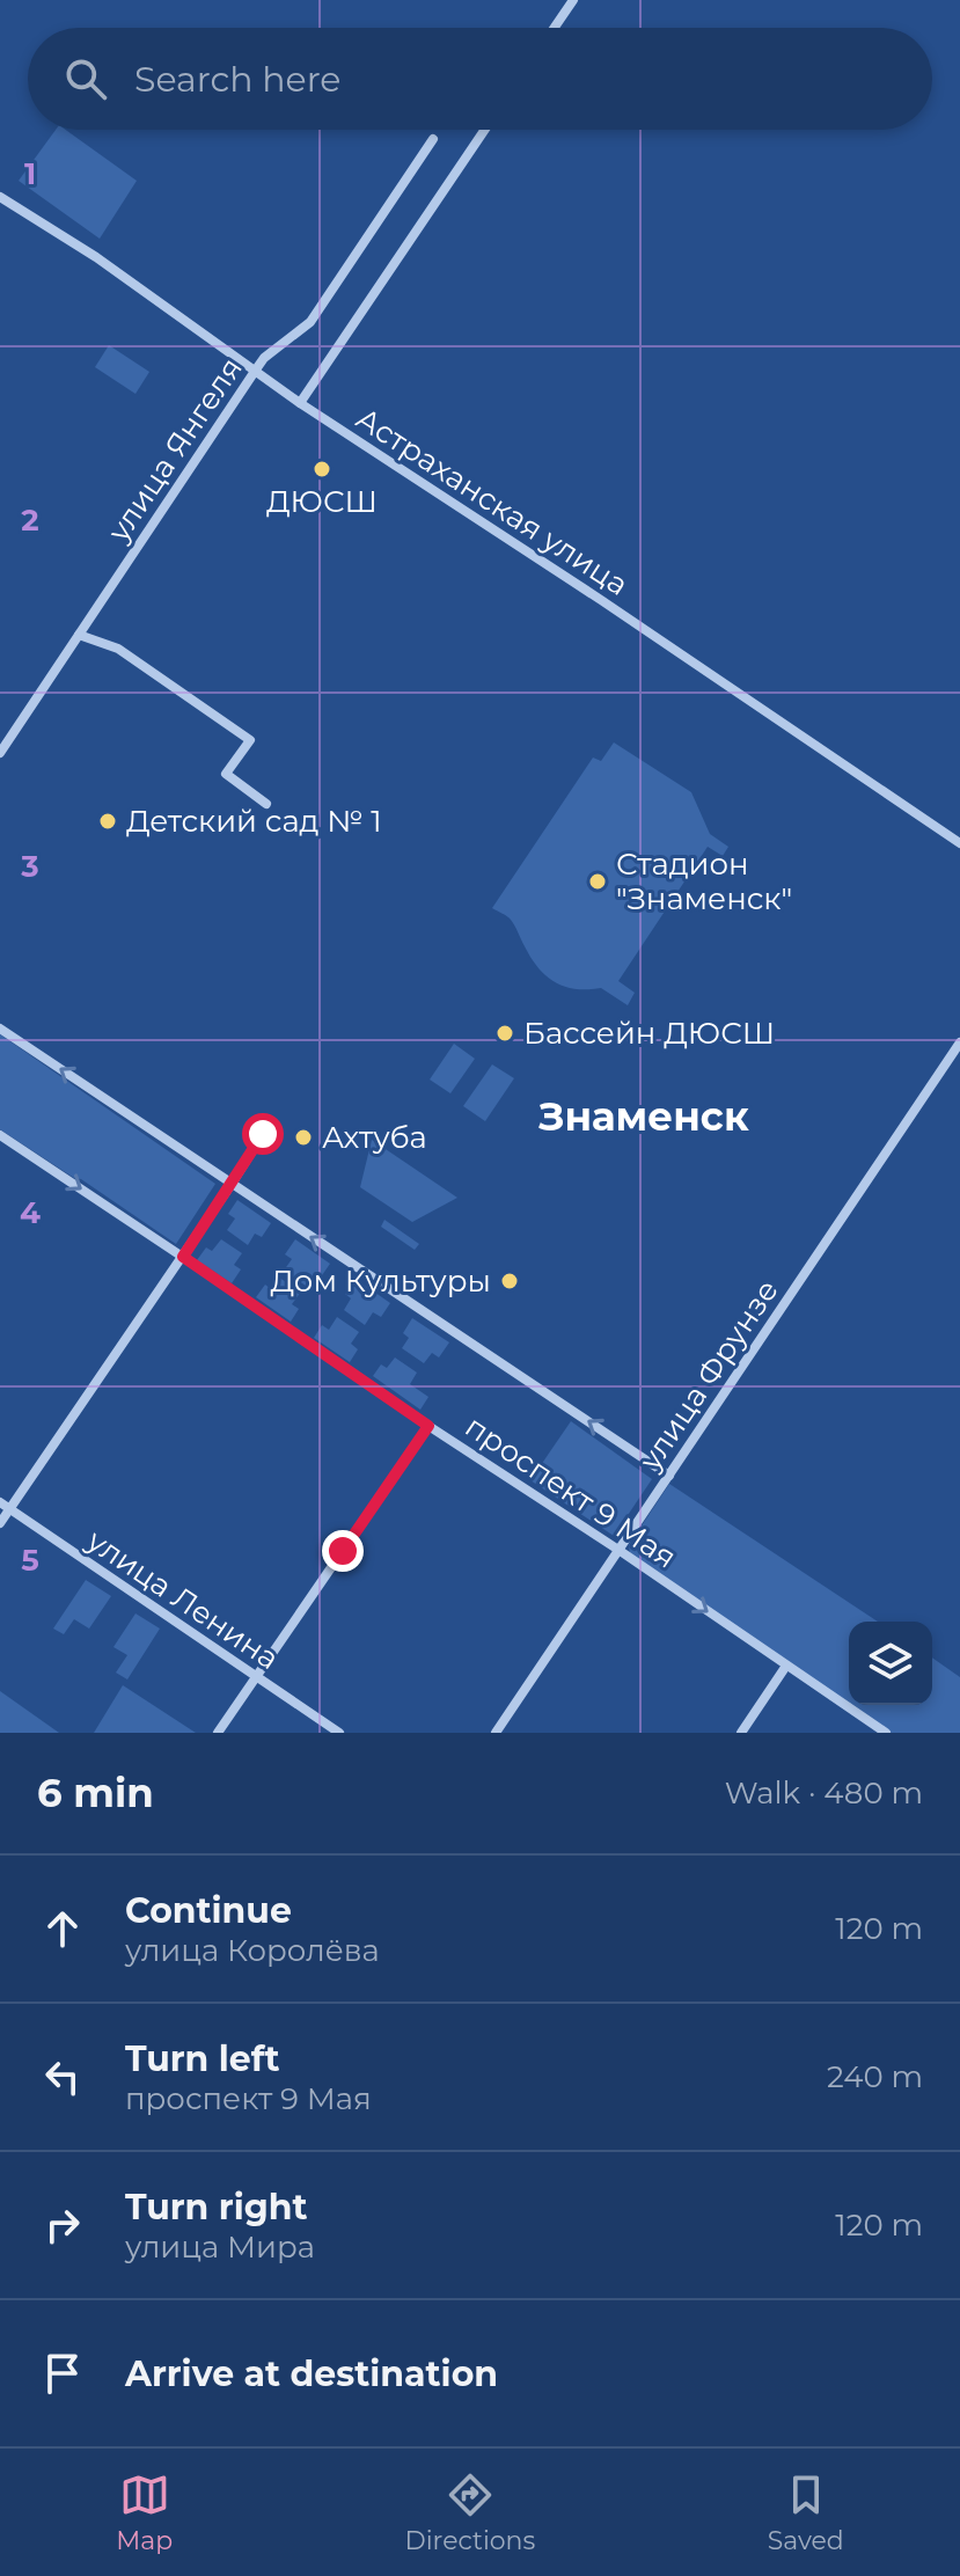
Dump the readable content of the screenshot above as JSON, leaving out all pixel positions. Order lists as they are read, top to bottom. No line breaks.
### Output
{"streets":{"street":["улица Янгеля","Астраханская улица","улица Фрунзе","проспект 9 Мая","улица Ленина"]},"crossings":[["улица Янгеля","Астраханская улица"],["улица Фрунзе","проспект 9 Мая"]],"one_way":["проспект 9 Мая"],"districts":["Знаменск"],"places":["ДЮСШ","Детский сад № 1","Стадион \"Знаменск\"","Бассейн ДЮСШ","Ахтуба","Дом Культуры"],"page":{"search":"Search here","heading":["6 min","Walk · 480 m"],"list":[["Continue","улица Королёва","120 m"],["Turn left","проспект 9 Мая","240 m"],["Turn right","улица Мира","120 m"],"Arrive at destination"],"nav":["Map","Directions","Saved"]},"grid":{"rows":["1","2","3","4","5"]}}
